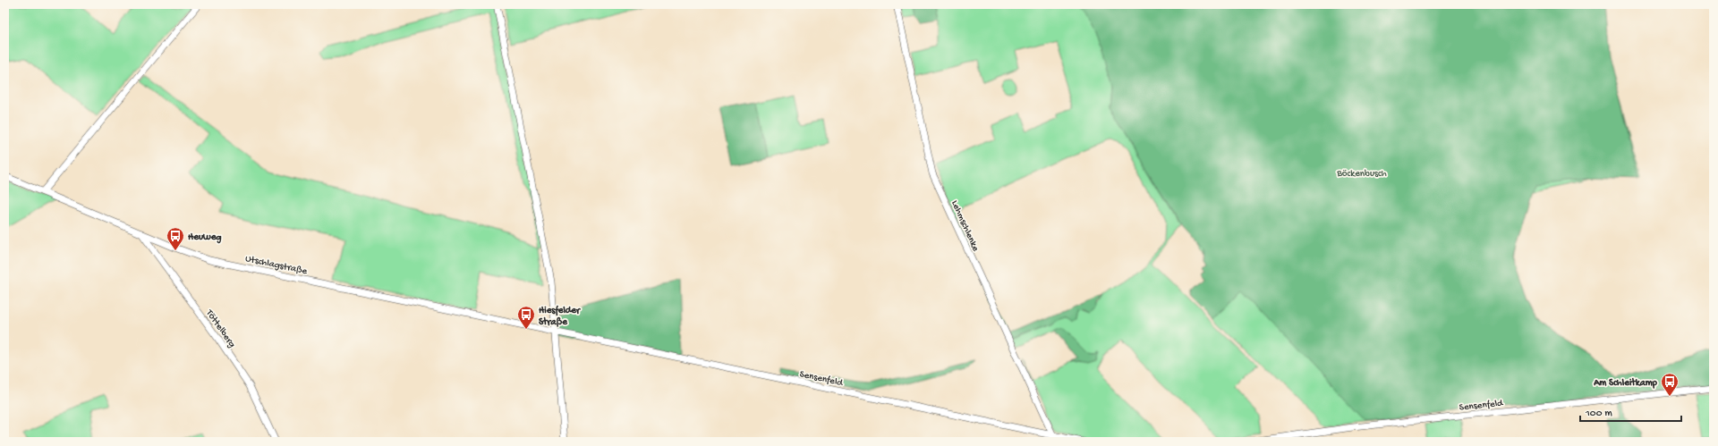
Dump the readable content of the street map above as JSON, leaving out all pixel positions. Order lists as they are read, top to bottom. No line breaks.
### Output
{"streets":{"street":["Lehmschlenke","Utschlagstraße","Töttelberg","Sensenfeld"]},"crossings":[["Lehmschlenke","Sensenfeld"],["Utschlagstraße","Töttelberg"],["Utschlagstraße","Sensenfeld"]],"parks":["Böckenbusch"],"places":{"bus stop":["Heuweg","Hiesfelder Straße","Am Schleitkamp"]},"scale_bar":"100 m"}
